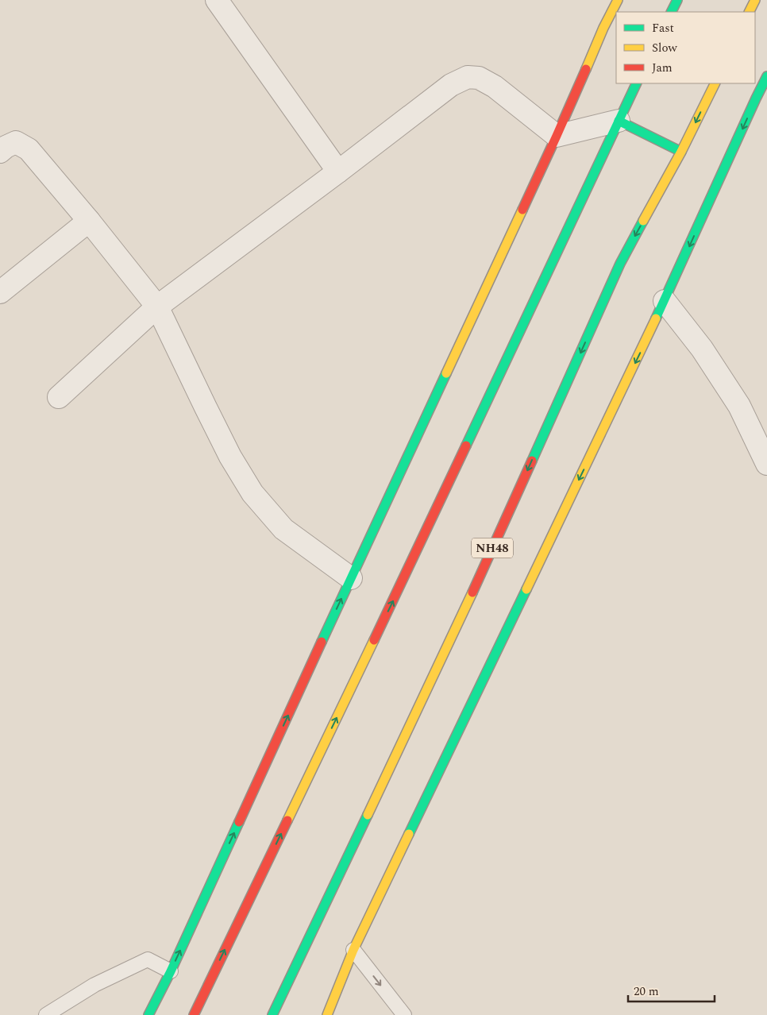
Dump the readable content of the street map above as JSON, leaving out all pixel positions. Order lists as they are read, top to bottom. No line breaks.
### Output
{"streets":{"main road":["NH48"]},"legend":["Fast","Slow","Jam"],"scale_bar":"20 m"}
